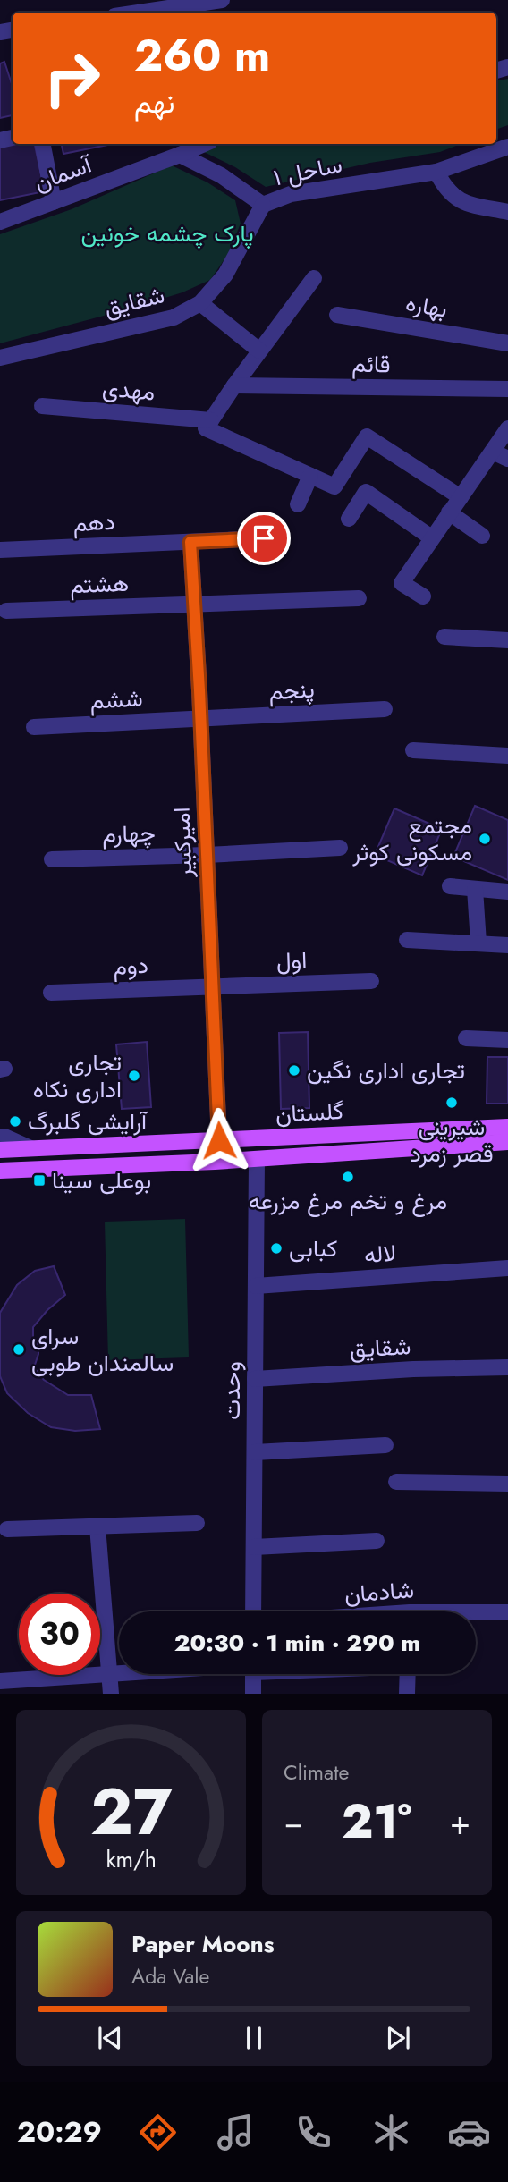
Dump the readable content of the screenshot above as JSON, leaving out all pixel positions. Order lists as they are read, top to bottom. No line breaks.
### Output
{"streets":{"main road":["گلستان"],"street":["ساحل ۱","آسمان","شقایق","بهاره","قائم","مهدی","دهم","هشتم","پنجم","ششم","چهارم","امیرکبیر","اول","دوم","لاله","وحدت","شادمان"]},"crossings":[["ساحل ۱","شقایق"],["شقایق","وحدت"],["دهم","امیرکبیر"],["هشتم","امیرکبیر"],["پنجم","ششم"],["پنجم","امیرکبیر"],["ششم","امیرکبیر"],["چهارم","امیرکبیر"],["امیرکبیر","اول"],["امیرکبیر","دوم"],["امیرکبیر","گلستان"],["اول","دوم"],["گلستان","وحدت"],["لاله","وحدت"]],"parks":["پارک چشمه خونین"],"places":{"other":["مجتمع مسکونی کوثر","تجاری اداری نگین","تجاری اداری نکاه","شیرینی قصر زمرد","آرایشی گلبرگ","مرغ و تخم مرغ مزرعه","کبابی","سرای سالمندان طوبی"],"transit":["بوعلی سینا"]},"page":{"turn":["260 m","نهم"],"limit":"30","trip":"20:30 · 1 min · 290 m","tile":"Climate","heat":["−","21°","+"],"song":["Paper Moons","Ada Vale"],"tabs":"20:29","gauge":["27","km/h"]}}
